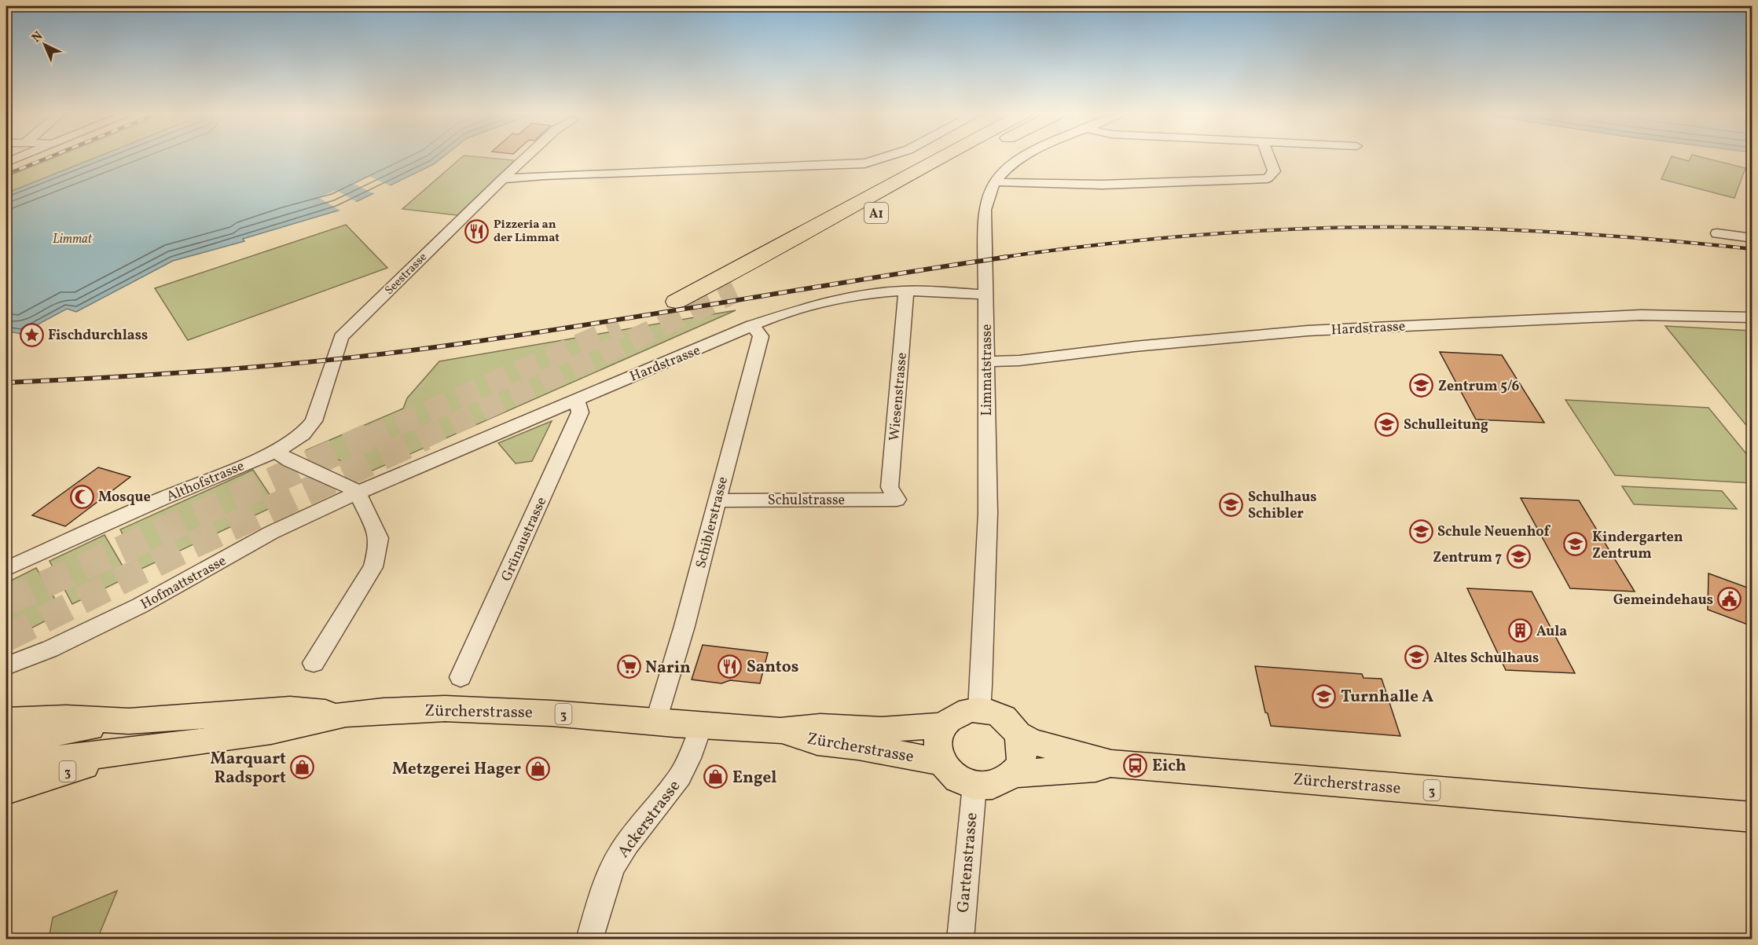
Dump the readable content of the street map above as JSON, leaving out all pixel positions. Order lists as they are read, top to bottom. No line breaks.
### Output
{"streets":{"highway":["A1"],"main road":["Zürcherstrasse","3"],"street":["Seestrasse","Hardstrasse","Limmatstrasse","Wiesenstrasse","Althofstrasse","Schulstrasse","Schiblerstrasse","Grünaustrasse","Hofmattstrasse","Ackerstrasse","Gartenstrasse"]},"crossings":[["Seestrasse","Althofstrasse"],["Hardstrasse","Limmatstrasse"],["Hardstrasse","Wiesenstrasse"],["Hardstrasse","Schiblerstrasse"],["Hardstrasse","Grünaustrasse"],["Hardstrasse","Hofmattstrasse"],["Limmatstrasse","Zürcherstrasse"],["Limmatstrasse","Gartenstrasse"],["Wiesenstrasse","Schulstrasse"],["Schulstrasse","Schiblerstrasse"],["Schiblerstrasse","Zürcherstrasse"],["Zürcherstrasse","3"],["Zürcherstrasse","Ackerstrasse"],["Zürcherstrasse","Gartenstrasse"]],"water":["Limmat"],"places":{"restaurant":["Pizzeria an der Limmat","Santos"],"place":["Fischdurchlass"],"school or university":["Zentrum 5/6","Schulleitung","Schulhaus Schibler","Schule Neuenhof","Kindergarten Zentrum","Zentrum 7","Altes Schulhaus","Turnhalle A"],"mosque":["Mosque"],"public building":["Gemeindehaus"],"building":["Aula"],"supermarket":["Narin"],"bus stop":["Eich"],"shop":["Marquart Radsport","Metzgerei Hager","Engel"]},"north":"top left"}
